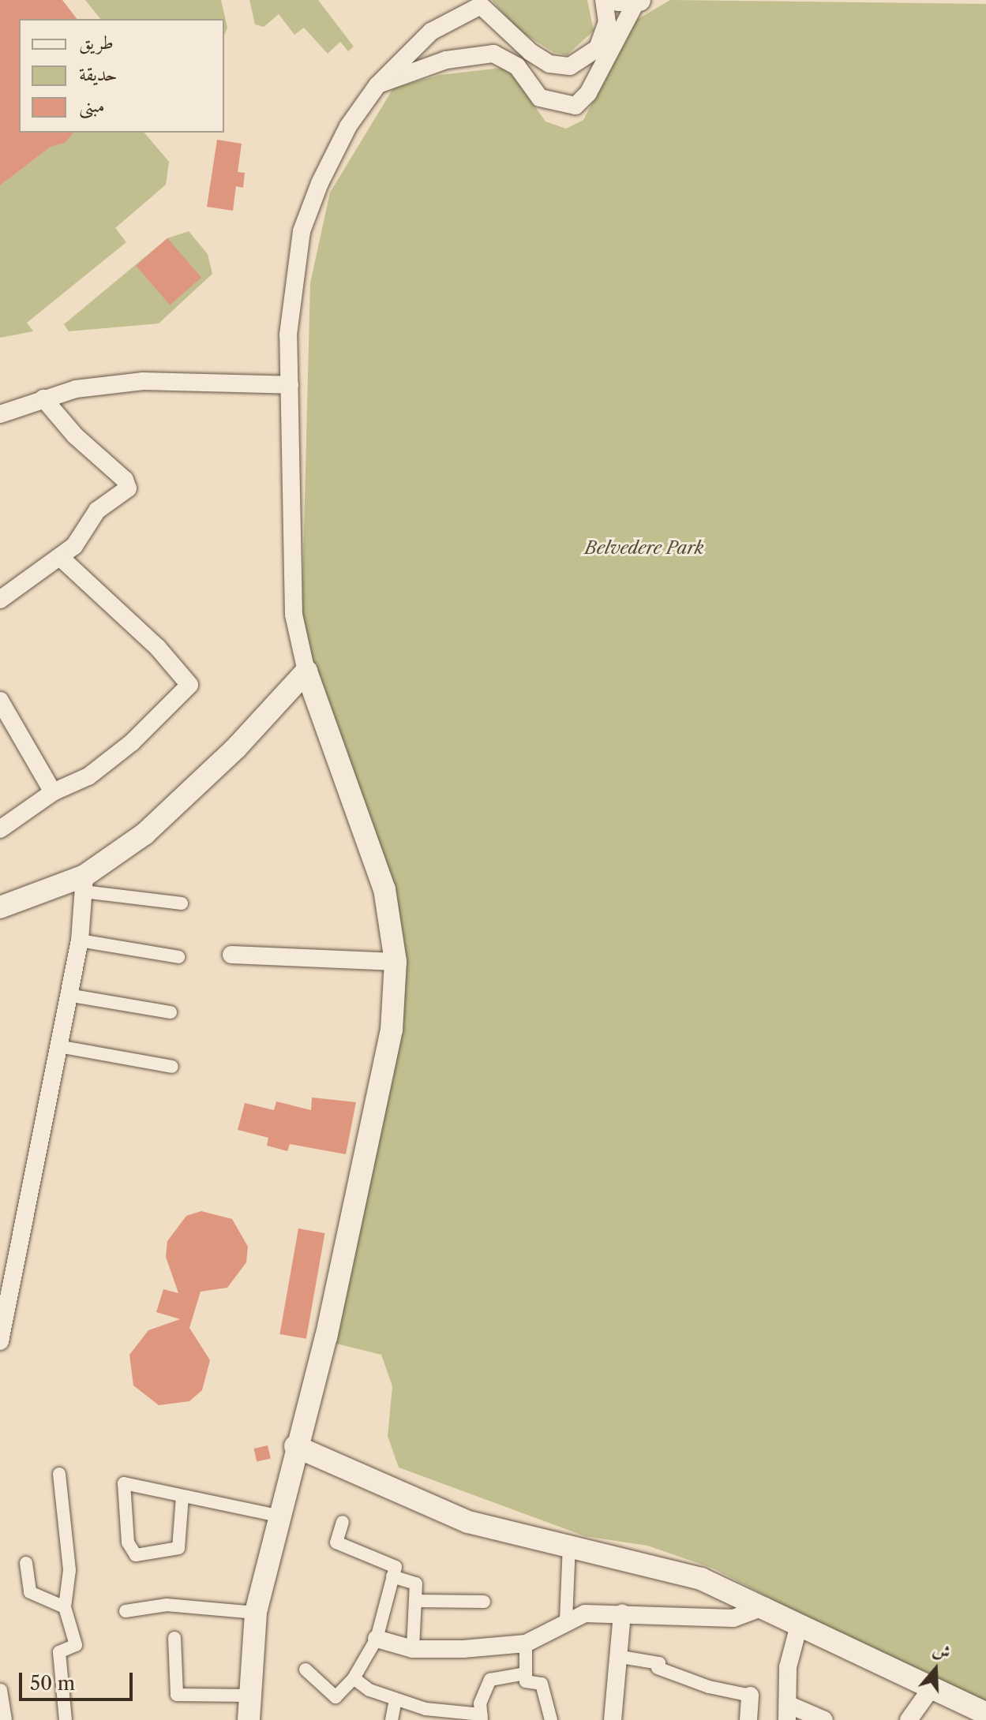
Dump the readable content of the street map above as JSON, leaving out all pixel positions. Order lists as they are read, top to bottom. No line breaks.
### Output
{"parks":["Belvedere Park"],"legend":["طريق","حديقة","مبنى"],"scale_bar":"50 m","north":"top"}
